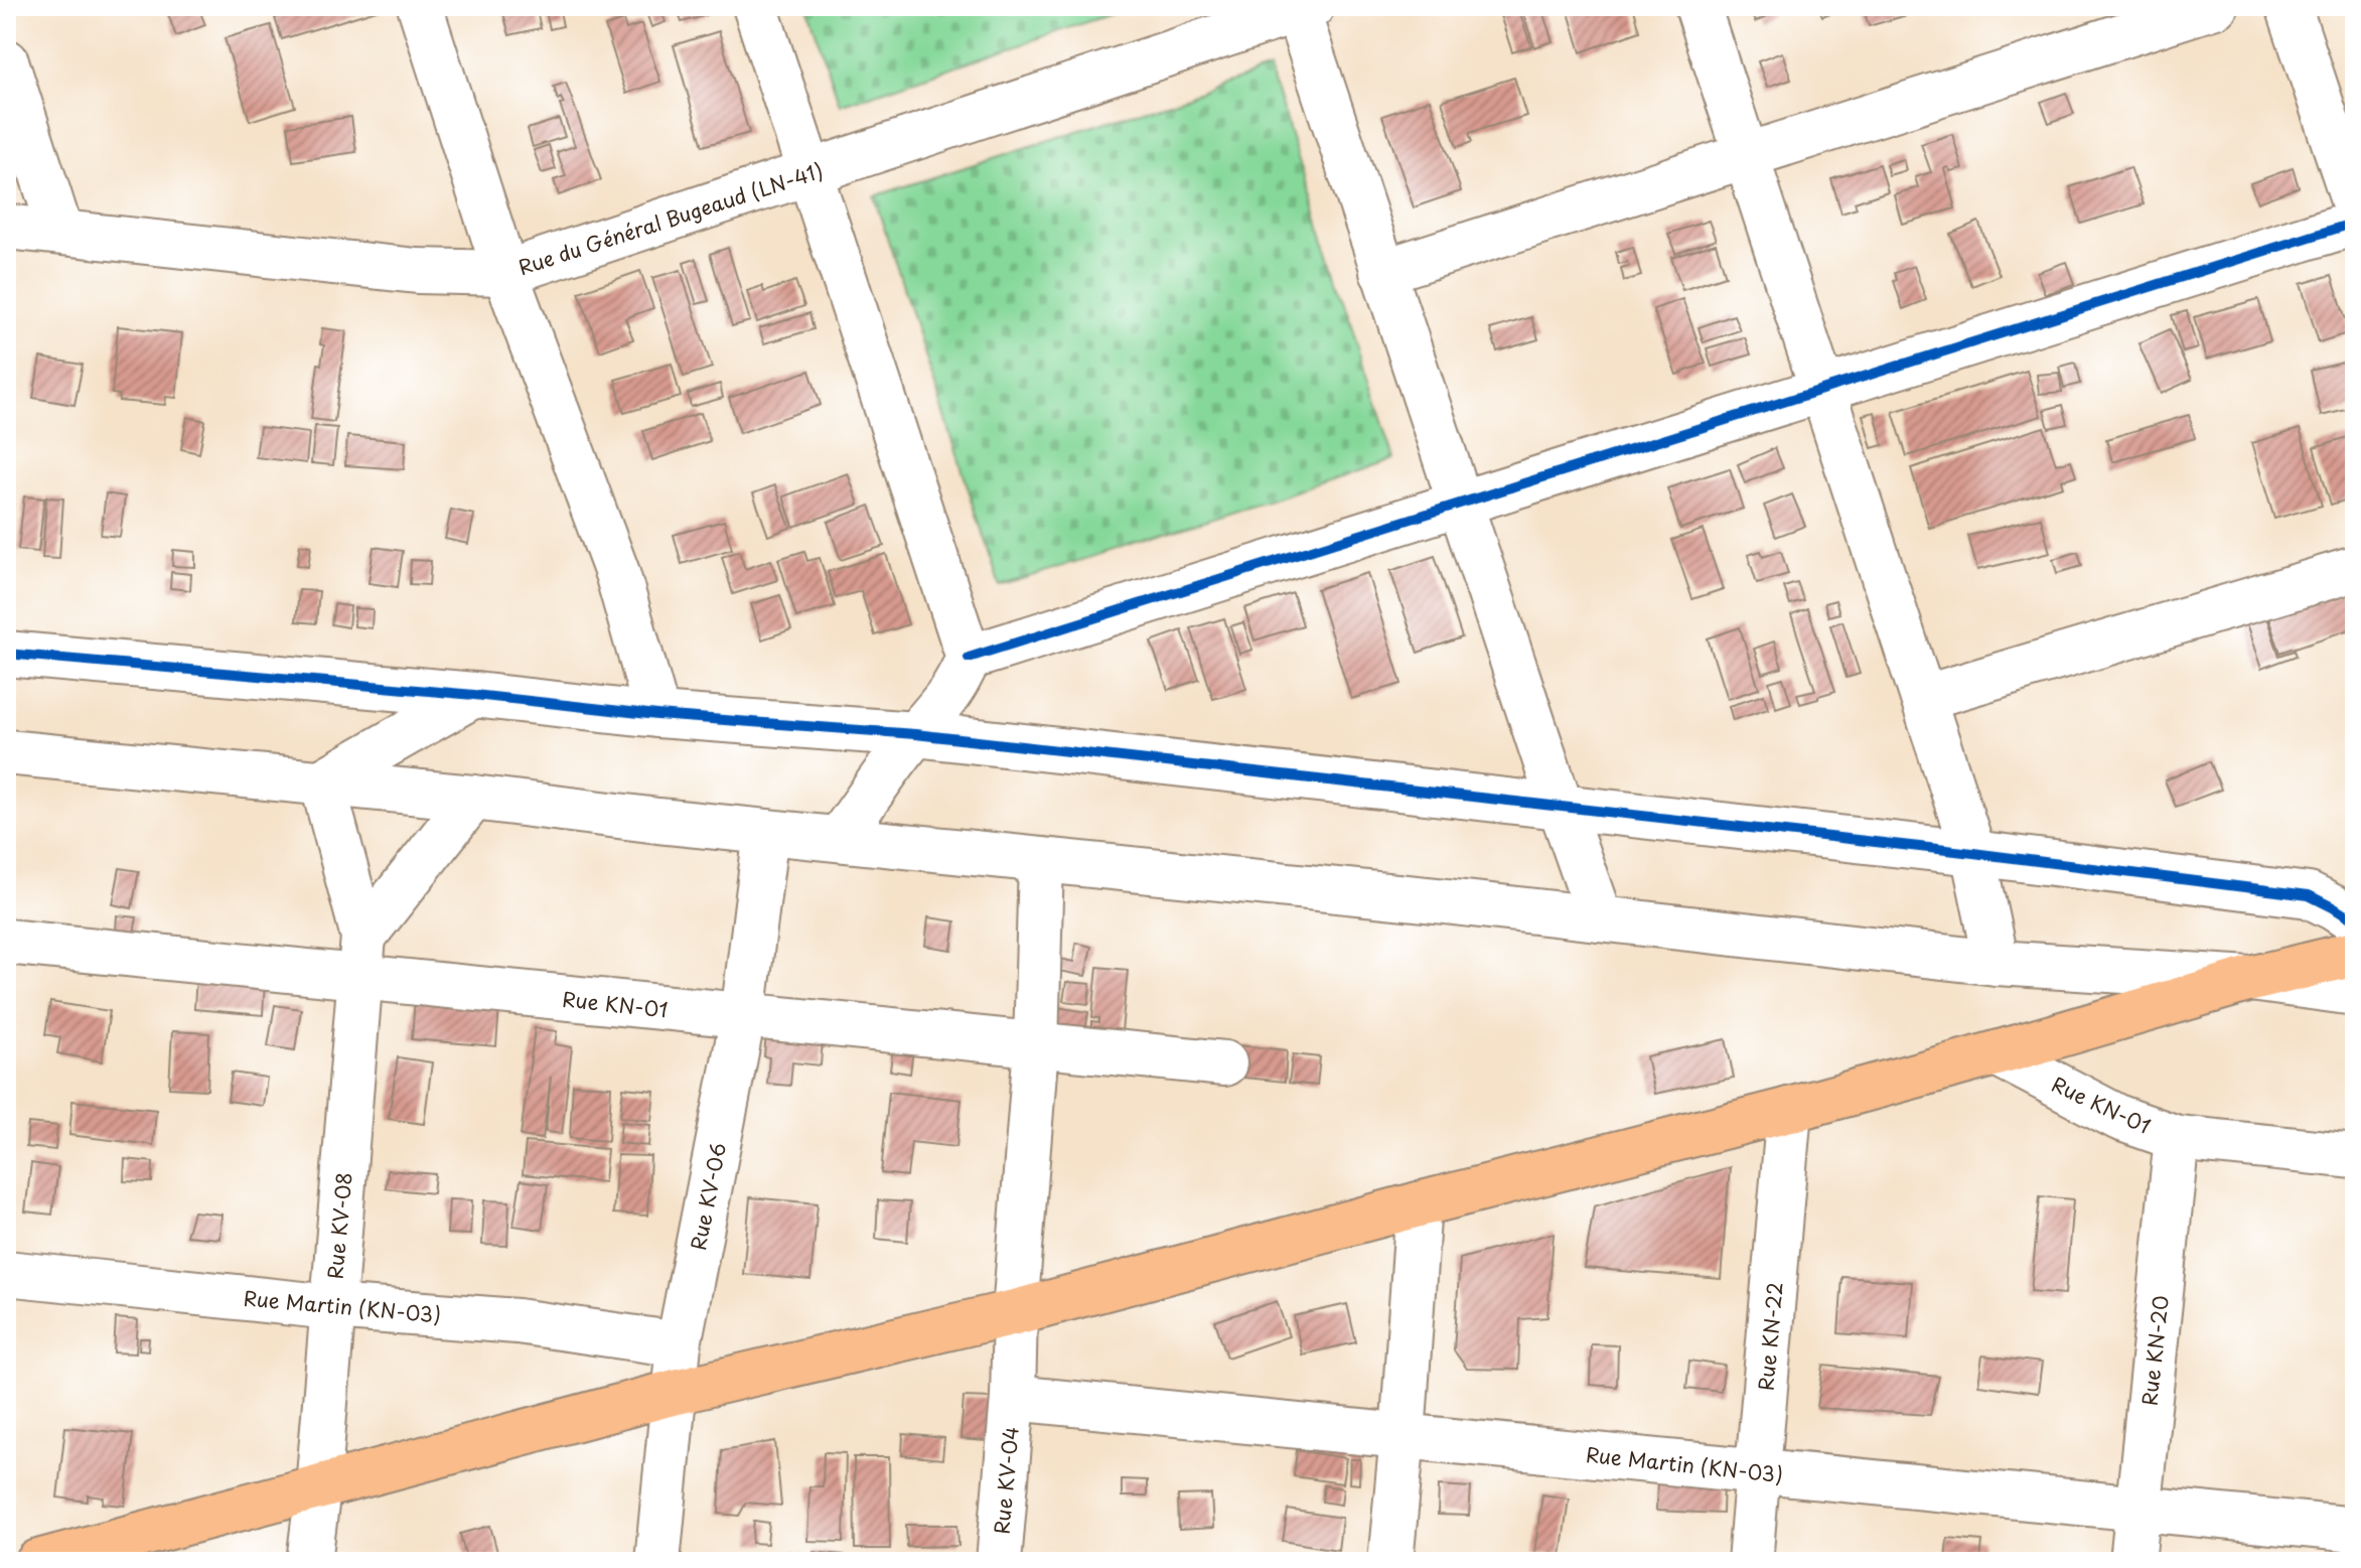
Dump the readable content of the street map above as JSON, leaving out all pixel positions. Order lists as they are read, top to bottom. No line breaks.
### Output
{"streets":{"street":["Rue du Général Bugeaud (LN-41)","Rue KN-01","Rue KV-06","Rue KV-08","Rue Martin (KN-03)","Rue KN-22","Rue KN-20","Rue KV-04"]},"crossings":[["Rue KN-01","Rue KV-06"],["Rue KN-01","Rue KV-08"],["Rue KN-01","Rue KN-20"],["Rue KN-01","Rue KV-04"],["Rue KV-06","Rue Martin (KN-03)"],["Rue KV-08","Rue Martin (KN-03)"],["Rue Martin (KN-03)","Rue KN-22"],["Rue Martin (KN-03)","Rue KN-20"],["Rue Martin (KN-03)","Rue KV-04"]]}
